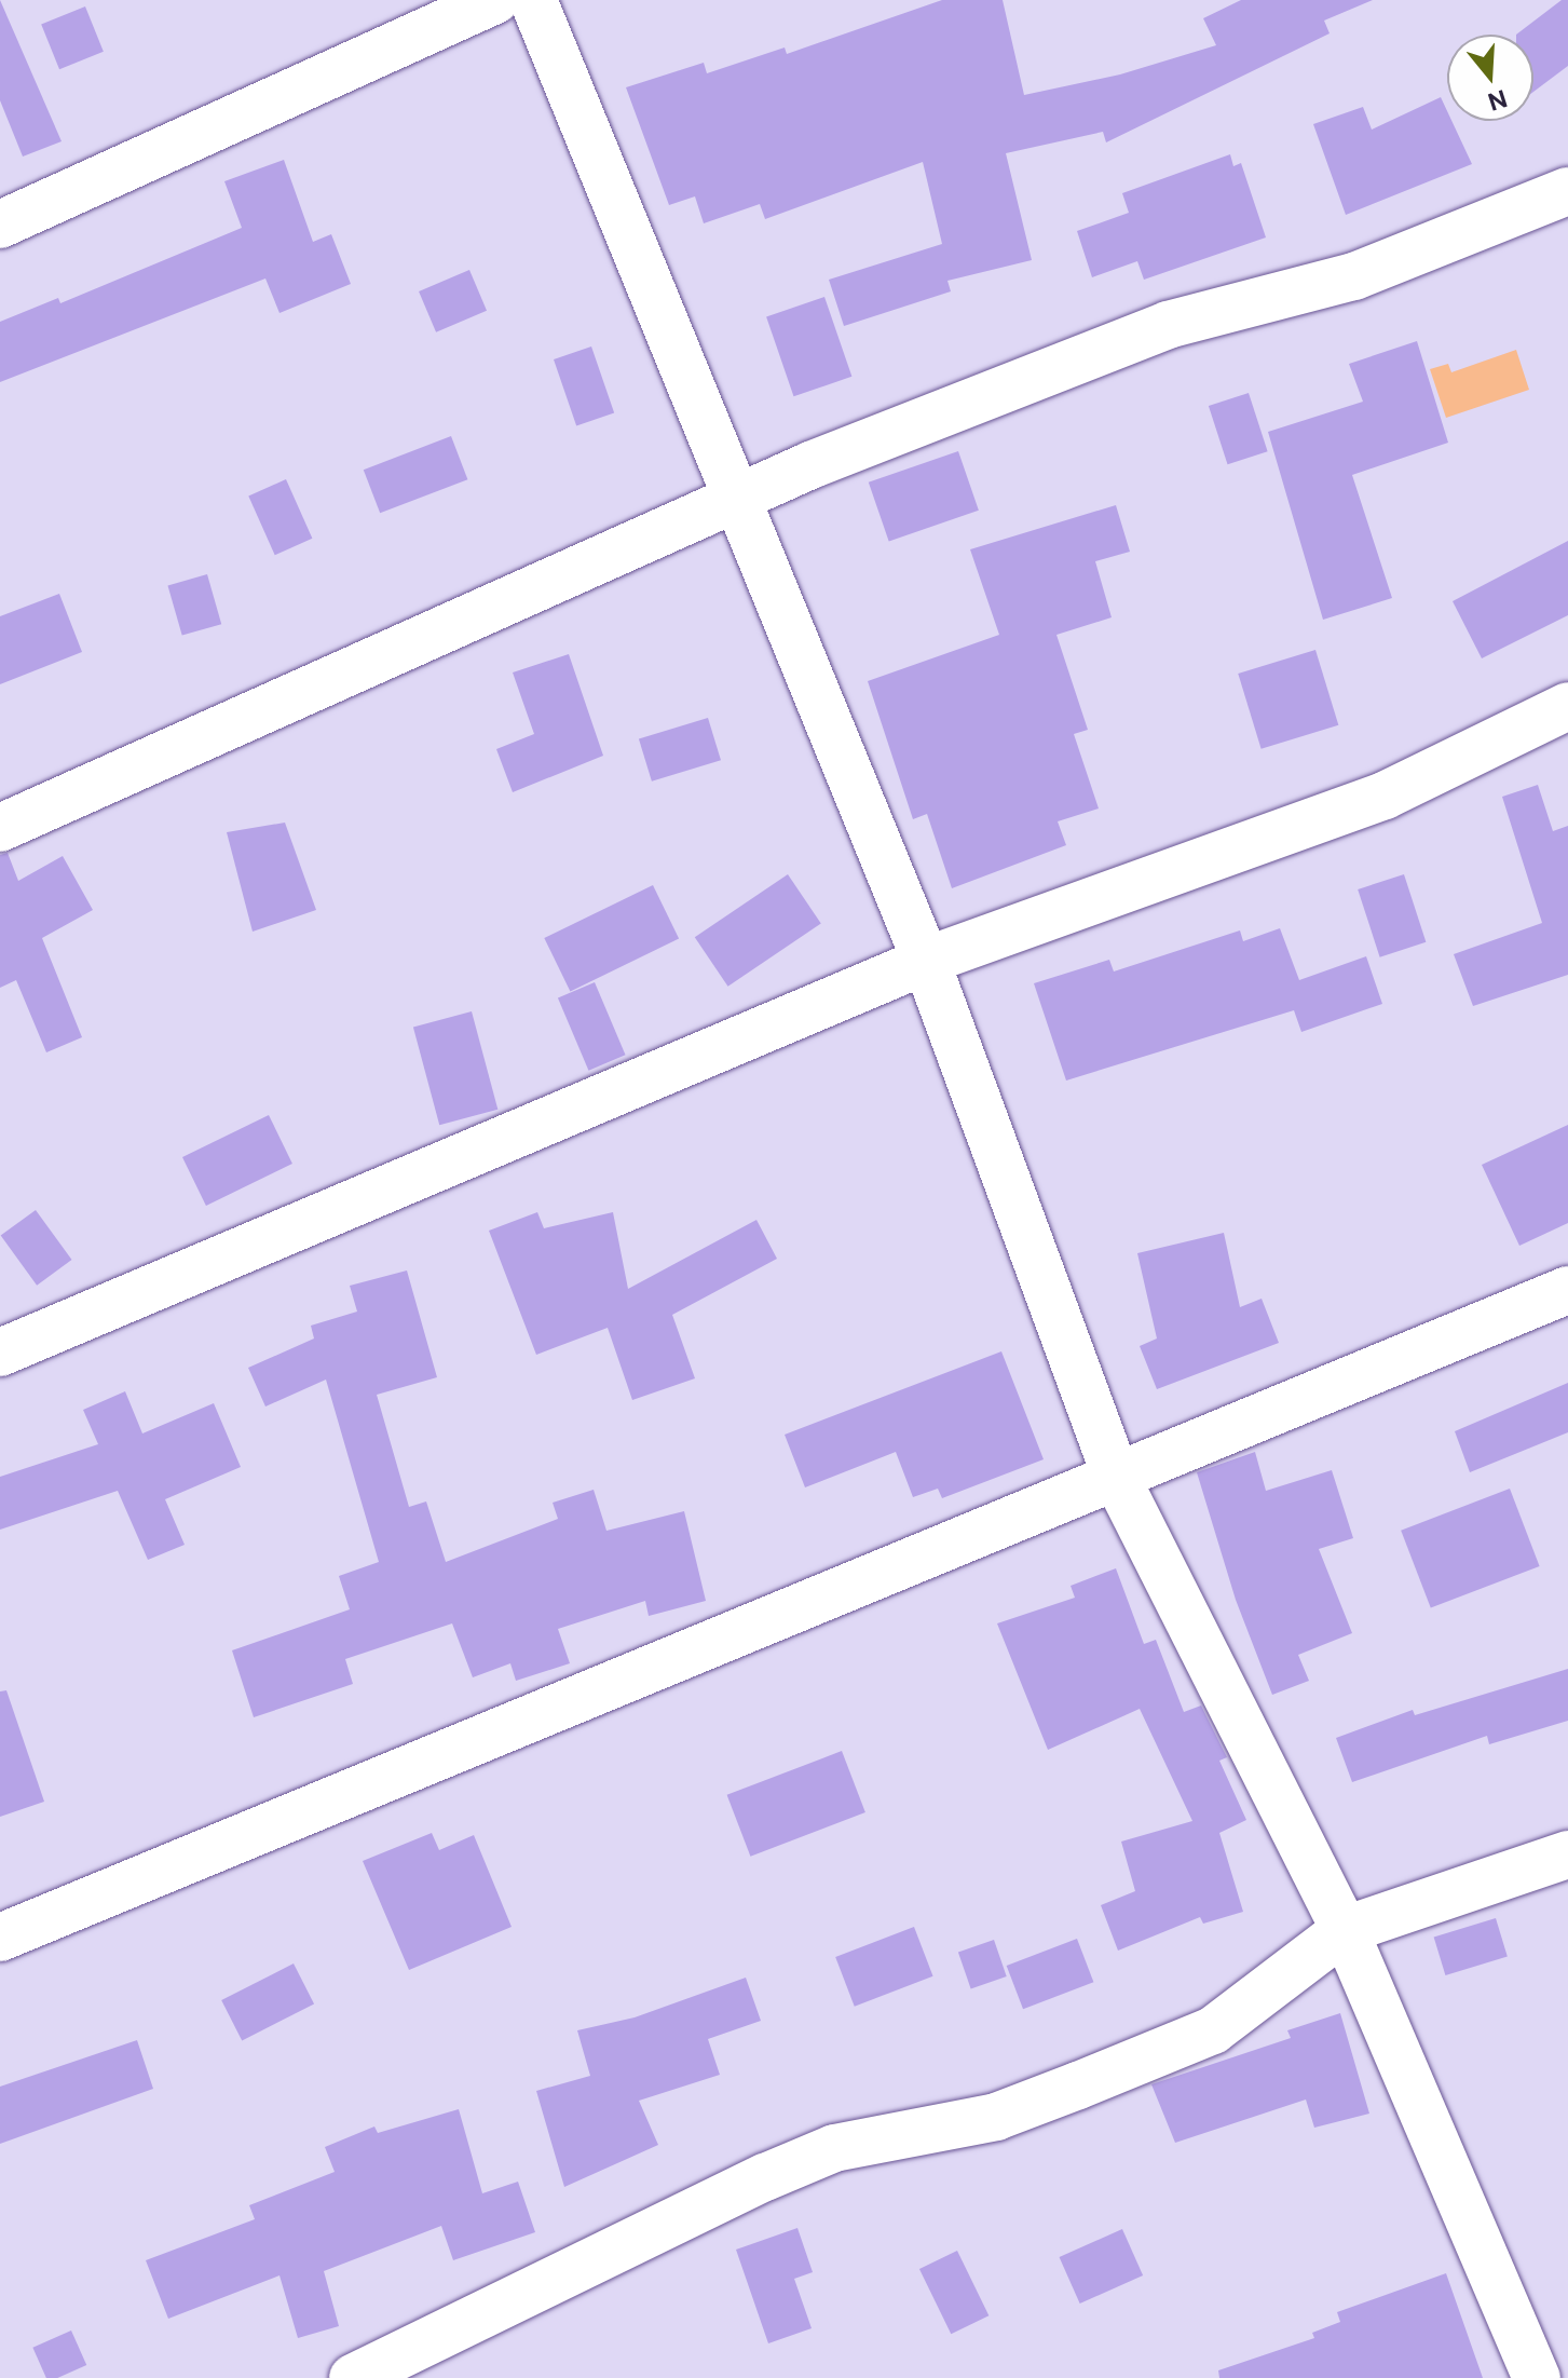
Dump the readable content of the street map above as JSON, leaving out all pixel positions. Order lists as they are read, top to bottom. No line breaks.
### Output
{"north":"bottom"}
